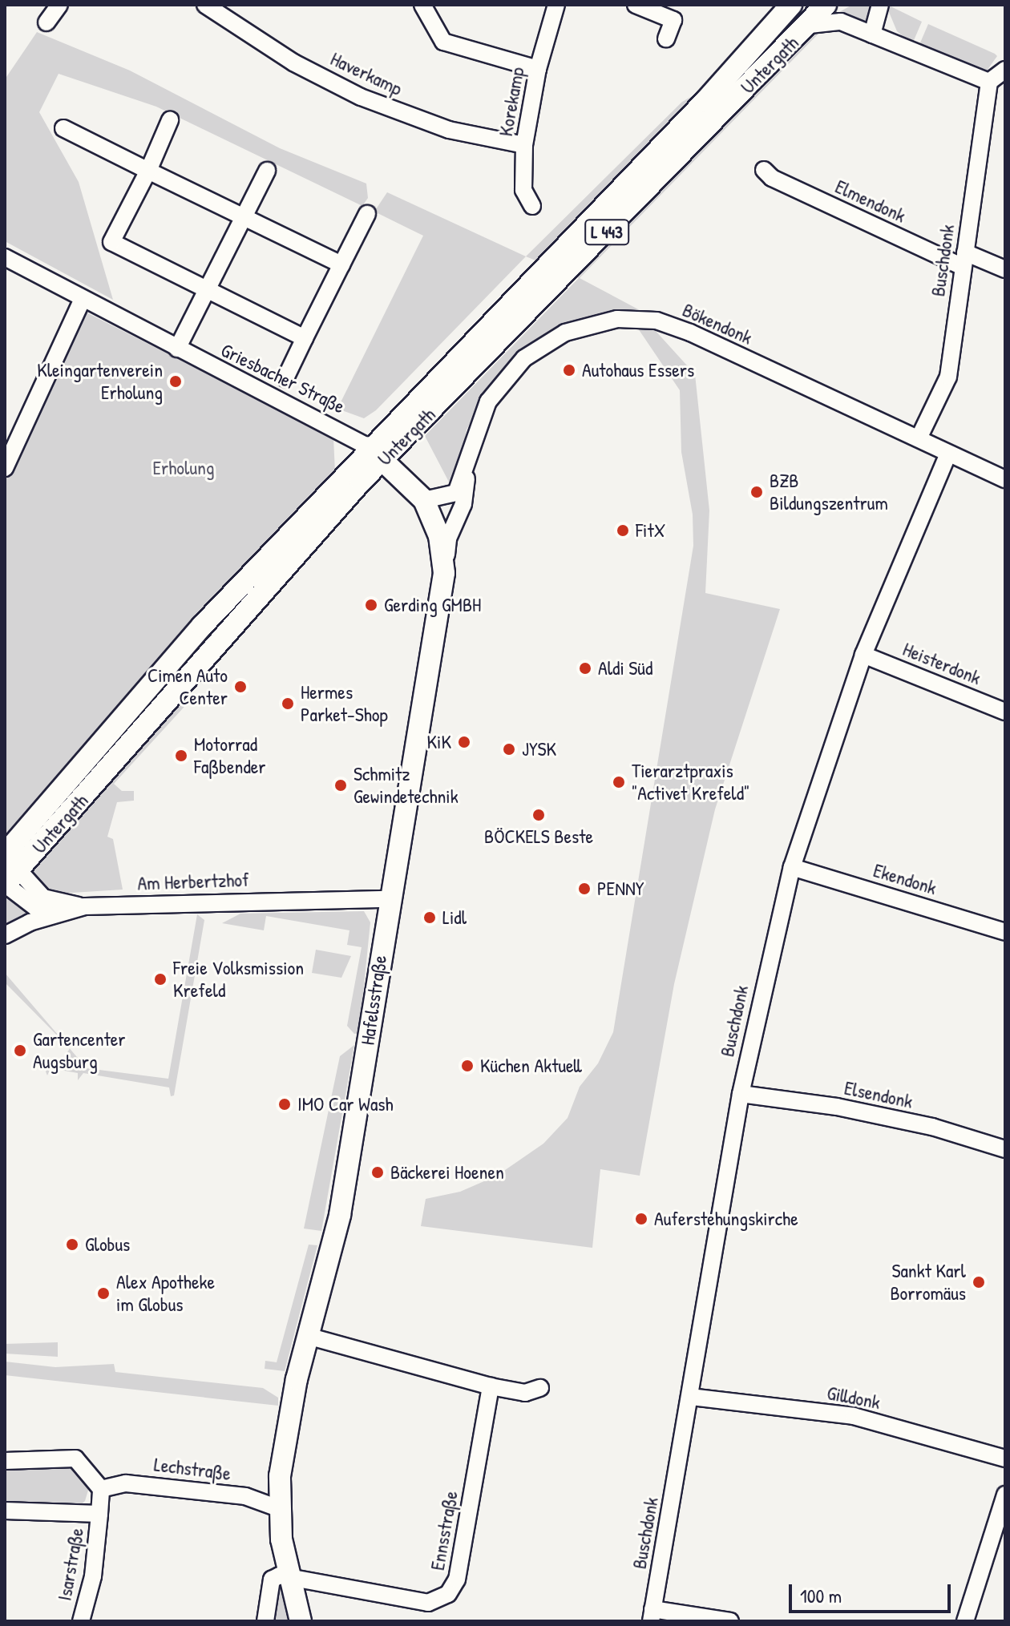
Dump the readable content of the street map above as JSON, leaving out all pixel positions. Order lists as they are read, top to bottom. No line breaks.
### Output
{"streets":{"main road":["Untergath","L 443","Hafelsstraße"],"street":["Haverkamp","Korekamp","Elmendonk","Buschdonk","Bökendonk","Griesbacher Straße","Heisterdonk","Ekendonk","Am Herbertzhof","Elsendonk","Gilldonk","Lechstraße","Ennsstraße","Isarstraße"]},"crossings":[["Untergath","Griesbacher Straße"],["Untergath","Hafelsstraße"],["Haverkamp","Korekamp"],["Elmendonk","Buschdonk"],["Buschdonk","Bökendonk"],["Buschdonk","Heisterdonk"],["Buschdonk","Ekendonk"],["Buschdonk","Elsendonk"],["Buschdonk","Gilldonk"],["Bökendonk","Hafelsstraße"],["Griesbacher Straße","Hafelsstraße"],["Am Herbertzhof","Hafelsstraße"],["Hafelsstraße","Lechstraße"],["Hafelsstraße","Ennsstraße"]],"parks":["Erholung"],"places":["Autohaus Essers","Kleingartenverein Erholung","BZB Bildungszentrum","FitX","Gerding GMBH","Aldi Süd","Cimen Auto Center","Hermes Parket-Shop","KiK","JYSK","Motorrad Faßbender","Tierarztpraxis \"Activet Krefeld\"","Schmitz Gewindetechnik","BÖCKELS Beste","PENNY","Lidl","Freie Volksmission Krefeld","Gartencenter Augsburg","Küchen Aktuell","IMO Car Wash","Bäckerei Hoenen","Auferstehungskirche","Globus","Sankt Karl Borromäus","Alex Apotheke im Globus"],"scale_bar":"100 m"}
